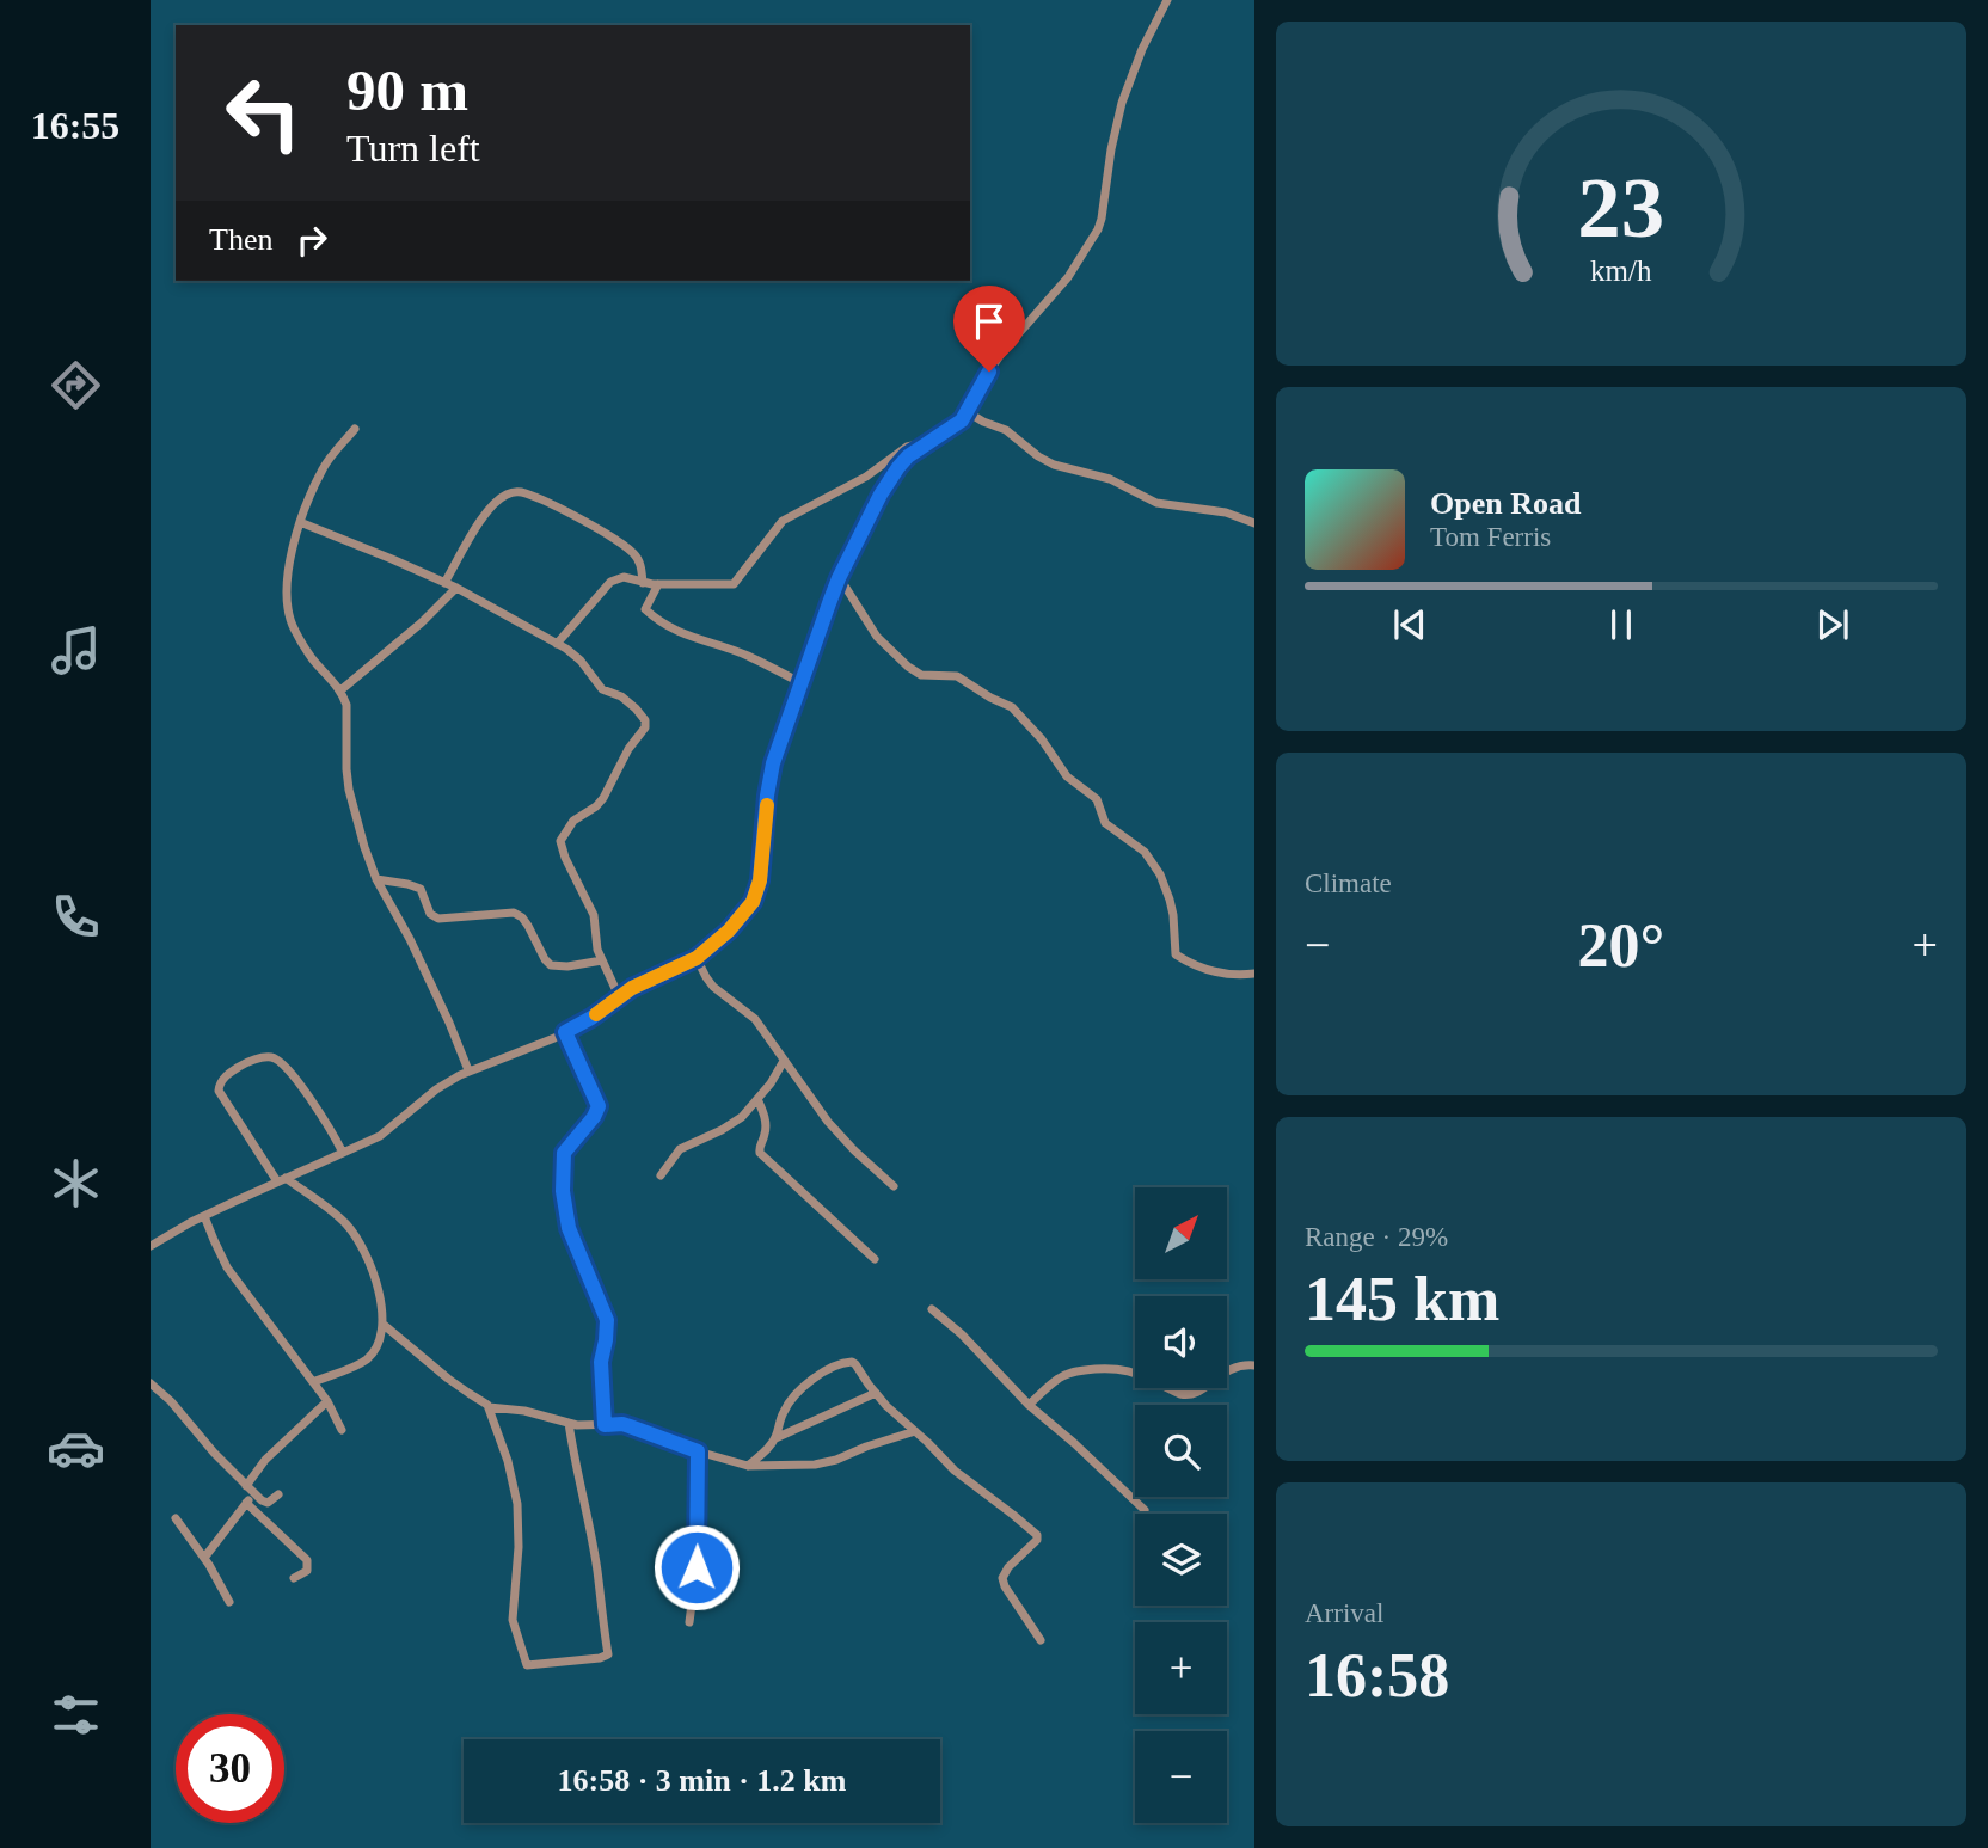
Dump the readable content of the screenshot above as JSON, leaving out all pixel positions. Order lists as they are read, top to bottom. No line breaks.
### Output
{"north":"top right","page":{"tabs":"16:55","turn":["90 m","Turn left"],"then":"Then","song":["Open Road","Tom Ferris"],"tile":["Climate",["Range · 29%","145 km"],["Arrival","16:58"]],"heat":["−","20°","+"],"map_buttons":["+","−"],"limit":"30","trip":"16:58 · 3 min · 1.2 km","gauge":["23","km/h"]}}
